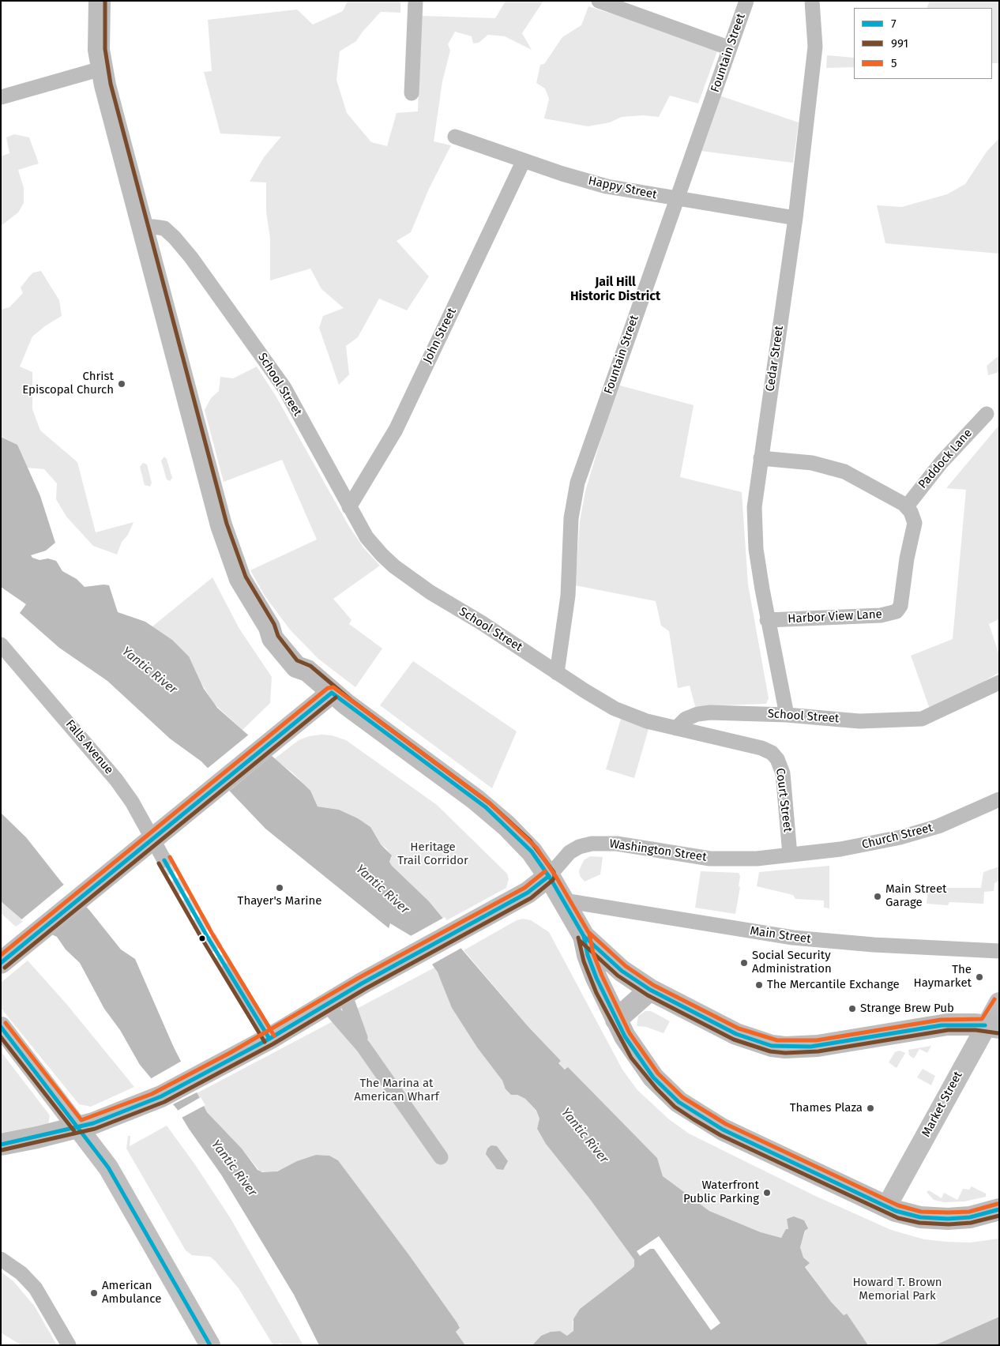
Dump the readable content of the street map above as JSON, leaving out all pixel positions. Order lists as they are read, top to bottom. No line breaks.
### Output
{"streets":{"main road":["Market Street"],"street":["Fountain Street","Happy Street","John Street","Cedar Street","School Street","Paddock Lane","Harbor View Lane","Falls Avenue","Court Street","Church Street","Washington Street","Main Street"]},"crossings":[["Fountain Street","Happy Street"],["Fountain Street","School Street"],["Happy Street","John Street"],["Happy Street","Cedar Street"],["John Street","School Street"],["Cedar Street","School Street"],["Cedar Street","Harbor View Lane"],["School Street","Court Street"],["Paddock Lane","Harbor View Lane"],["Court Street","Church Street"],["Court Street","Washington Street"],["Church Street","Washington Street"]],"districts":["Jail Hill Historic District"],"water":["Yantic River"],"parks":["Heritage Trail Corridor","The Marina at American Wharf","Howard T. Brown Memorial Park"],"places":["Christ Episcopal Church","Thayer's Marine","Main Street Garage","Social Security Administration","The Haymarket","The Mercantile Exchange","Strange Brew Pub","Thames Plaza","Waterfront Public Parking","American Ambulance"],"lines":["transit line 991","transit line 5","transit line 7"],"legend":["7","991","5"]}
